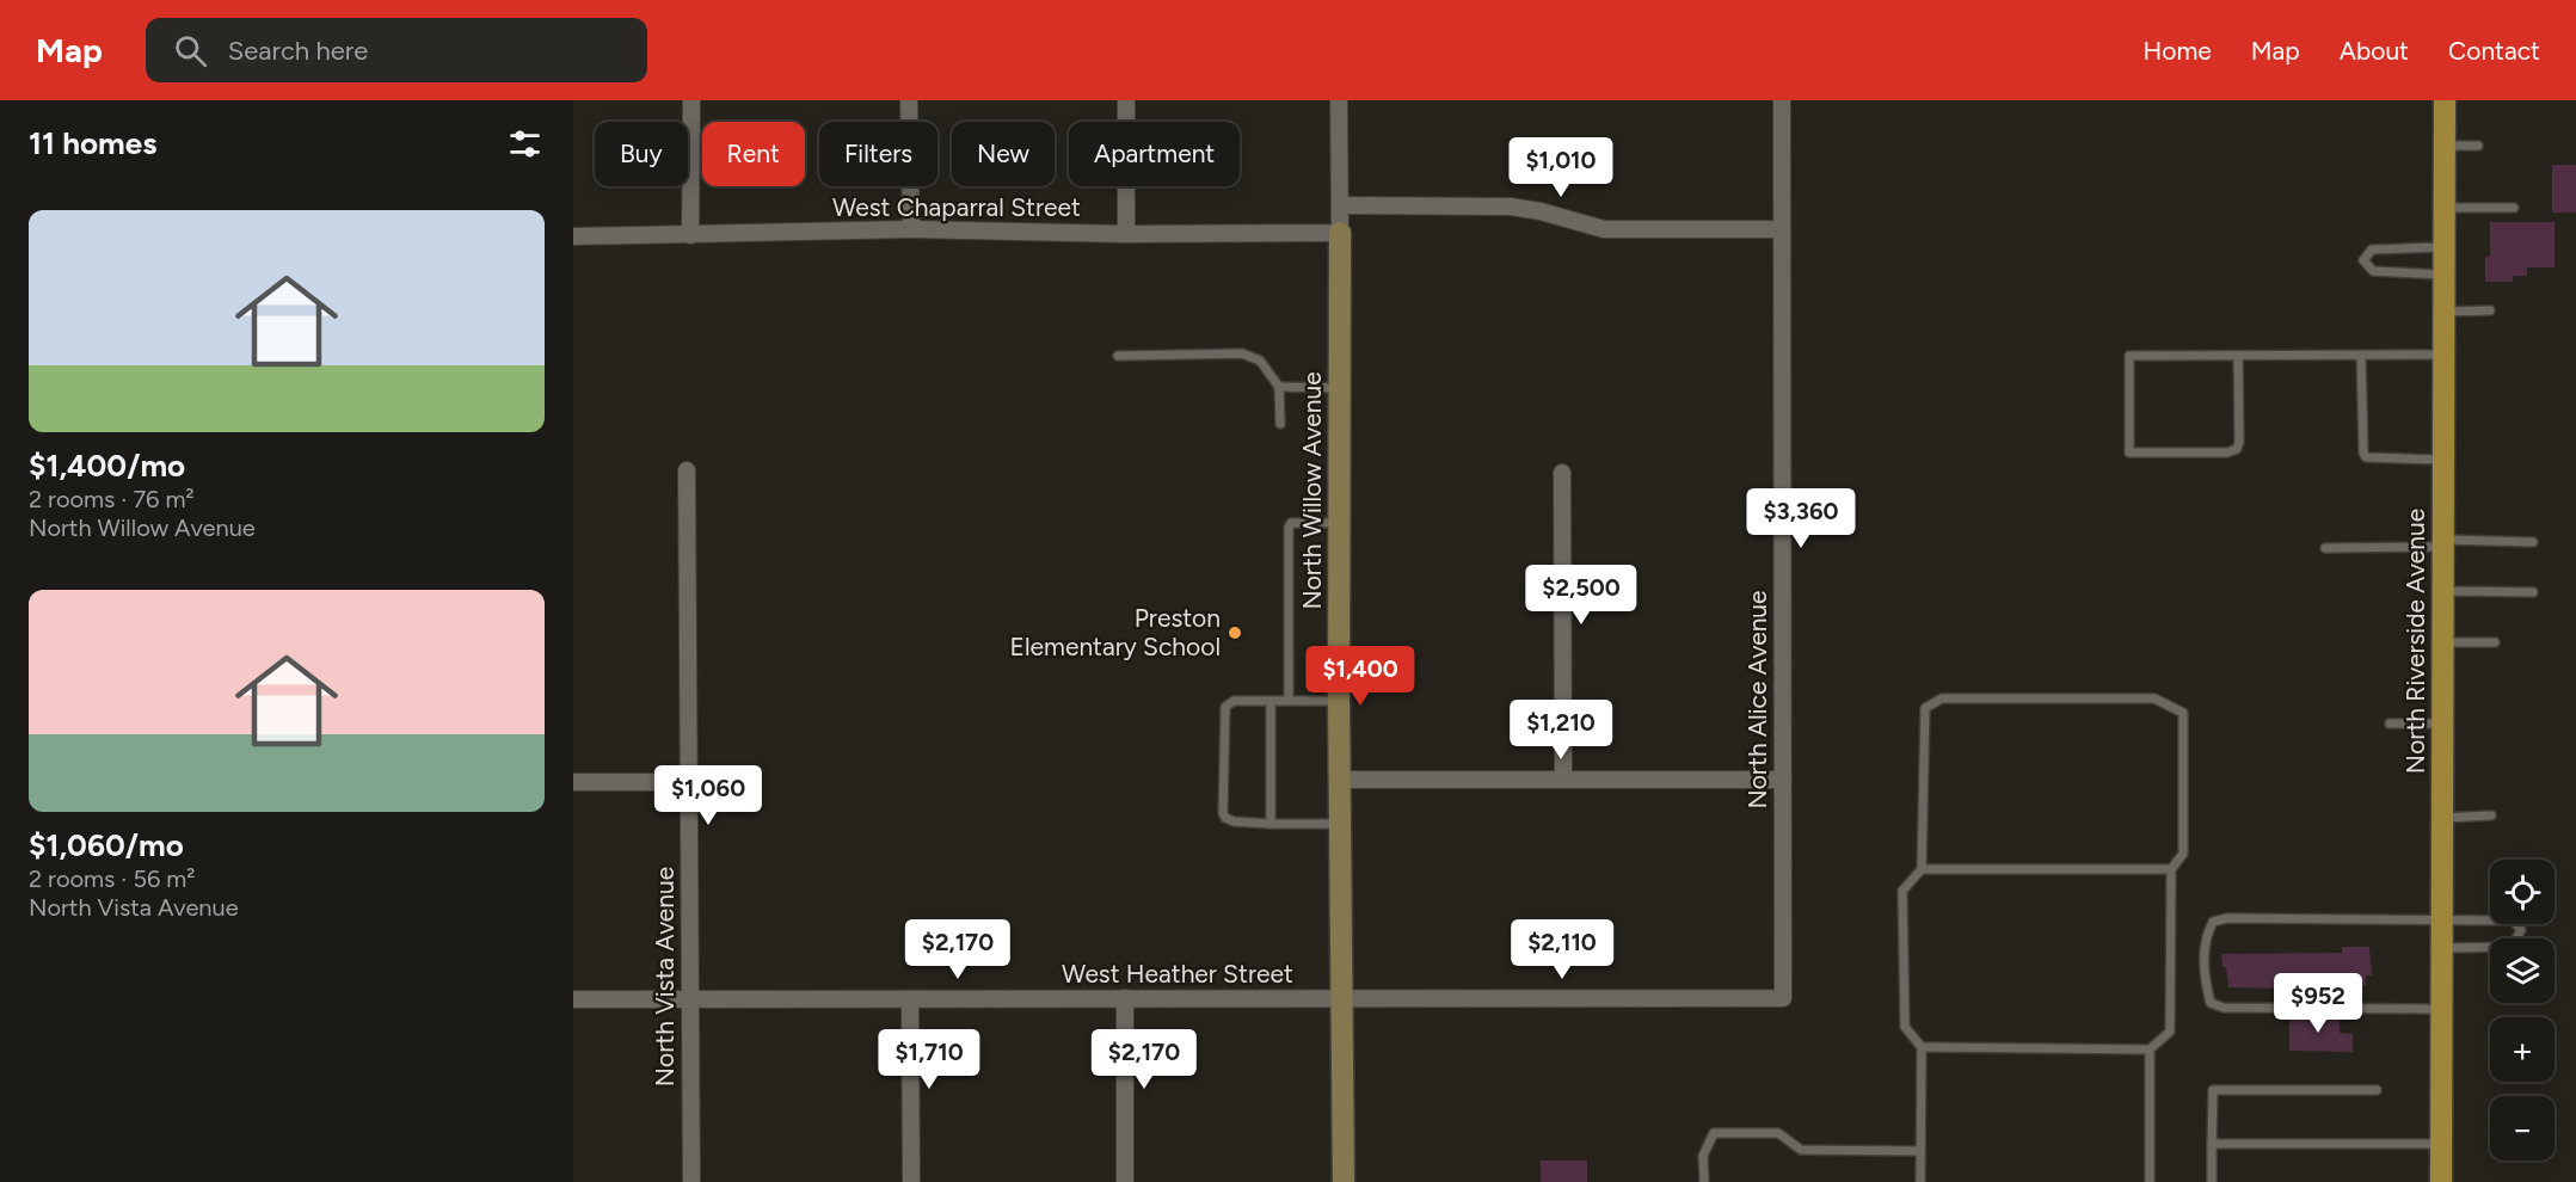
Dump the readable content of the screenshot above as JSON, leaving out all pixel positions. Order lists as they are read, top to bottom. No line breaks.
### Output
{"streets":{"main road":["North Riverside Avenue"],"street":["West Chaparral Street","North Willow Avenue","North Alice Avenue","West Heather Street","North Vista Avenue"]},"crossings":[["West Chaparral Street","North Willow Avenue"],["North Willow Avenue","West Heather Street"],["North Alice Avenue","West Heather Street"],["West Heather Street","North Vista Avenue"]],"places":["Preston Elementary School"],"page":{"header":"Map","search":"Search here","nav":["Home","Map","About","Contact"],"heading":"11 homes","chip":["Buy","Rent","Filters","New","Apartment"],"price":["$1,010","$3,360","$2,500","$1,400","$1,210","$1,060","$2,170","$2,110","$952","$1,710","$2,170"],"list":[{"name":"$1,400/mo","note":"2 rooms · 76 m² · North Willow Avenue"},{"name":"$1,060/mo","note":"2 rooms · 56 m² · North Vista Avenue"}],"map_buttons":["+","−"]}}
